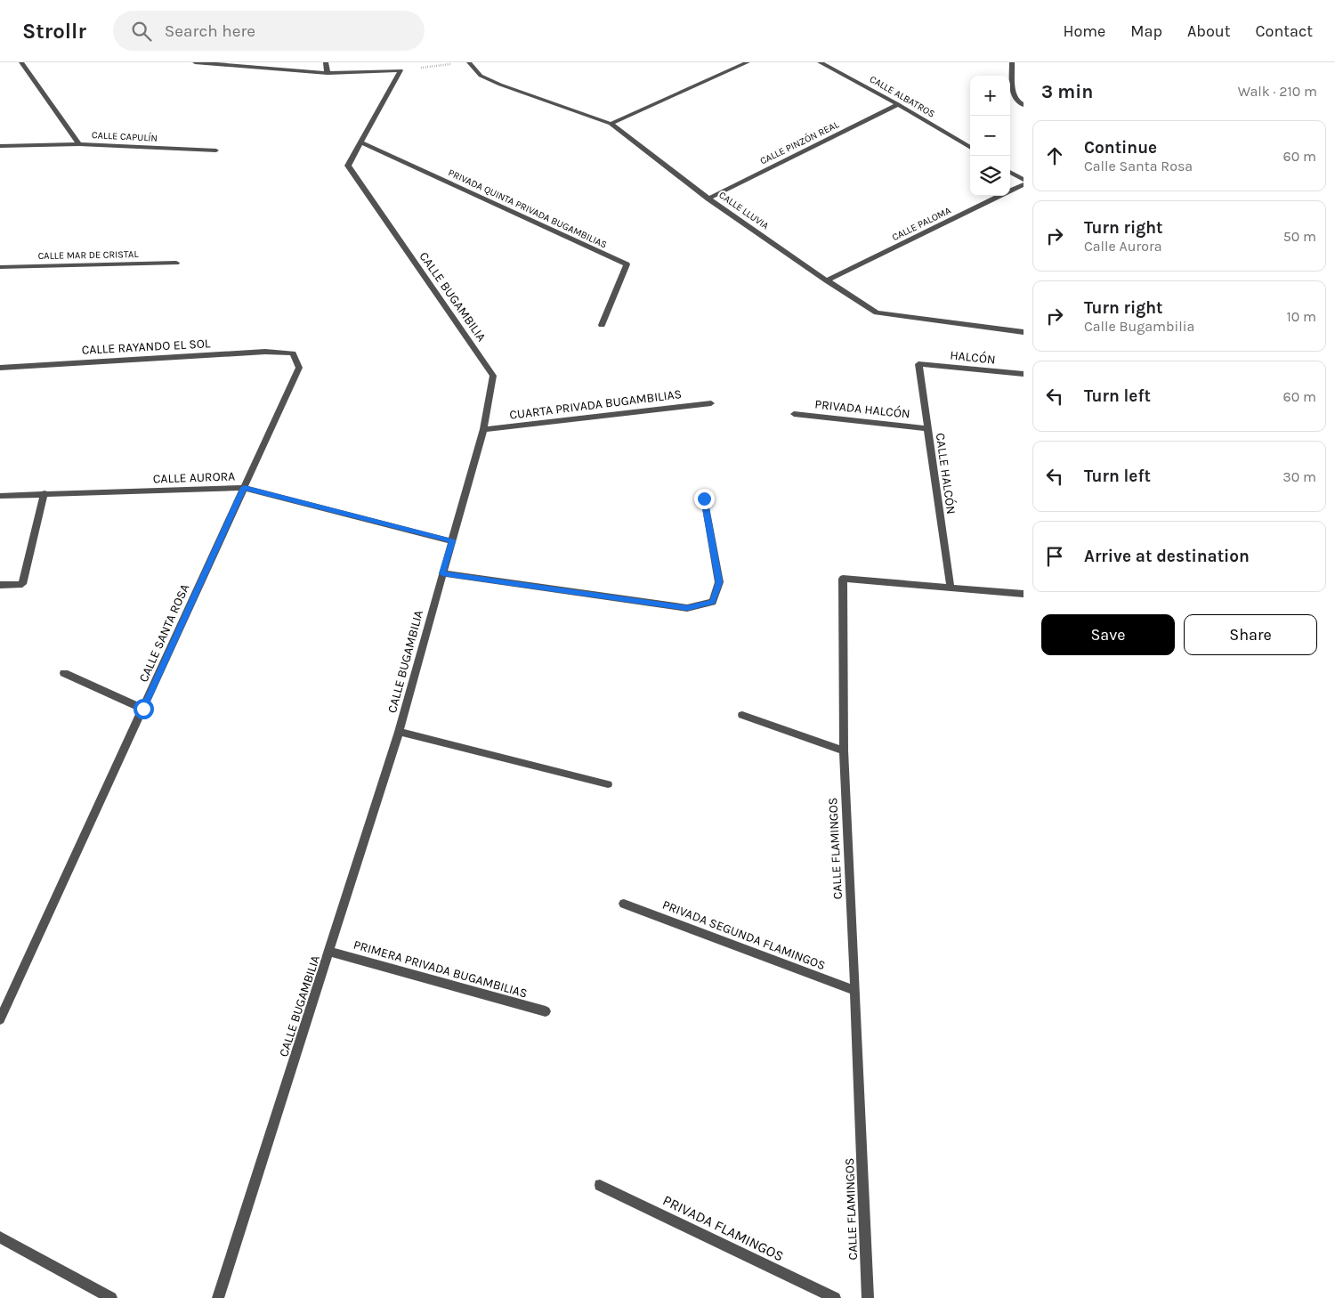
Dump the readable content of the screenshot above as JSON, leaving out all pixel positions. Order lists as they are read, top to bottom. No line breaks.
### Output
{"streets":{"street":["CALLE ALBATROS","CALLE CAPULÍN","CALLE PINZÓN REAL","PRIVADA QUINTA PRIVADA BUGAMBILIAS","CALLE LLUVIA","CALLE PALOMA","CALLE MAR DE CRISTAL","CALLE BUGAMBILIA","CALLE RAYANDO EL SOL","HALCÓN","CUARTA PRIVADA BUGAMBILIAS","PRIVADA HALCÓN","CALLE HALCÓN","CALLE AURORA","CALLE SANTA ROSA","CALLE FLAMINGOS","PRIVADA SEGUNDA FLAMINGOS","PRIMERA PRIVADA BUGAMBILIAS","PRIVADA FLAMINGOS"]},"crossings":[["CALLE ALBATROS","CALLE PINZÓN REAL"],["CALLE PINZÓN REAL","CALLE LLUVIA"],["PRIVADA QUINTA PRIVADA BUGAMBILIAS","CALLE BUGAMBILIA"],["CALLE LLUVIA","CALLE PALOMA"],["CALLE BUGAMBILIA","CUARTA PRIVADA BUGAMBILIAS"],["CALLE BUGAMBILIA","CALLE AURORA"],["CALLE BUGAMBILIA","PRIMERA PRIVADA BUGAMBILIAS"],["CALLE RAYANDO EL SOL","CALLE SANTA ROSA"],["HALCÓN","CALLE HALCÓN"],["PRIVADA HALCÓN","CALLE HALCÓN"],["CALLE HALCÓN","CALLE FLAMINGOS"],["CALLE AURORA","CALLE SANTA ROSA"],["CALLE FLAMINGOS","PRIVADA SEGUNDA FLAMINGOS"]],"page":{"header":"Strollr","search":"Search here","nav":["Home","Map","About","Contact"],"heading":["3 min","Walk · 210 m"],"map_buttons":["+","−"],"list":[["Continue","Calle Santa Rosa","60 m"],["Turn right","Calle Aurora","50 m"],["Turn right","Calle Bugambilia","10 m"],["Turn left","60 m"],["Turn left","30 m"],"Arrive at destination"],"buttons":["Save","Share"]}}
